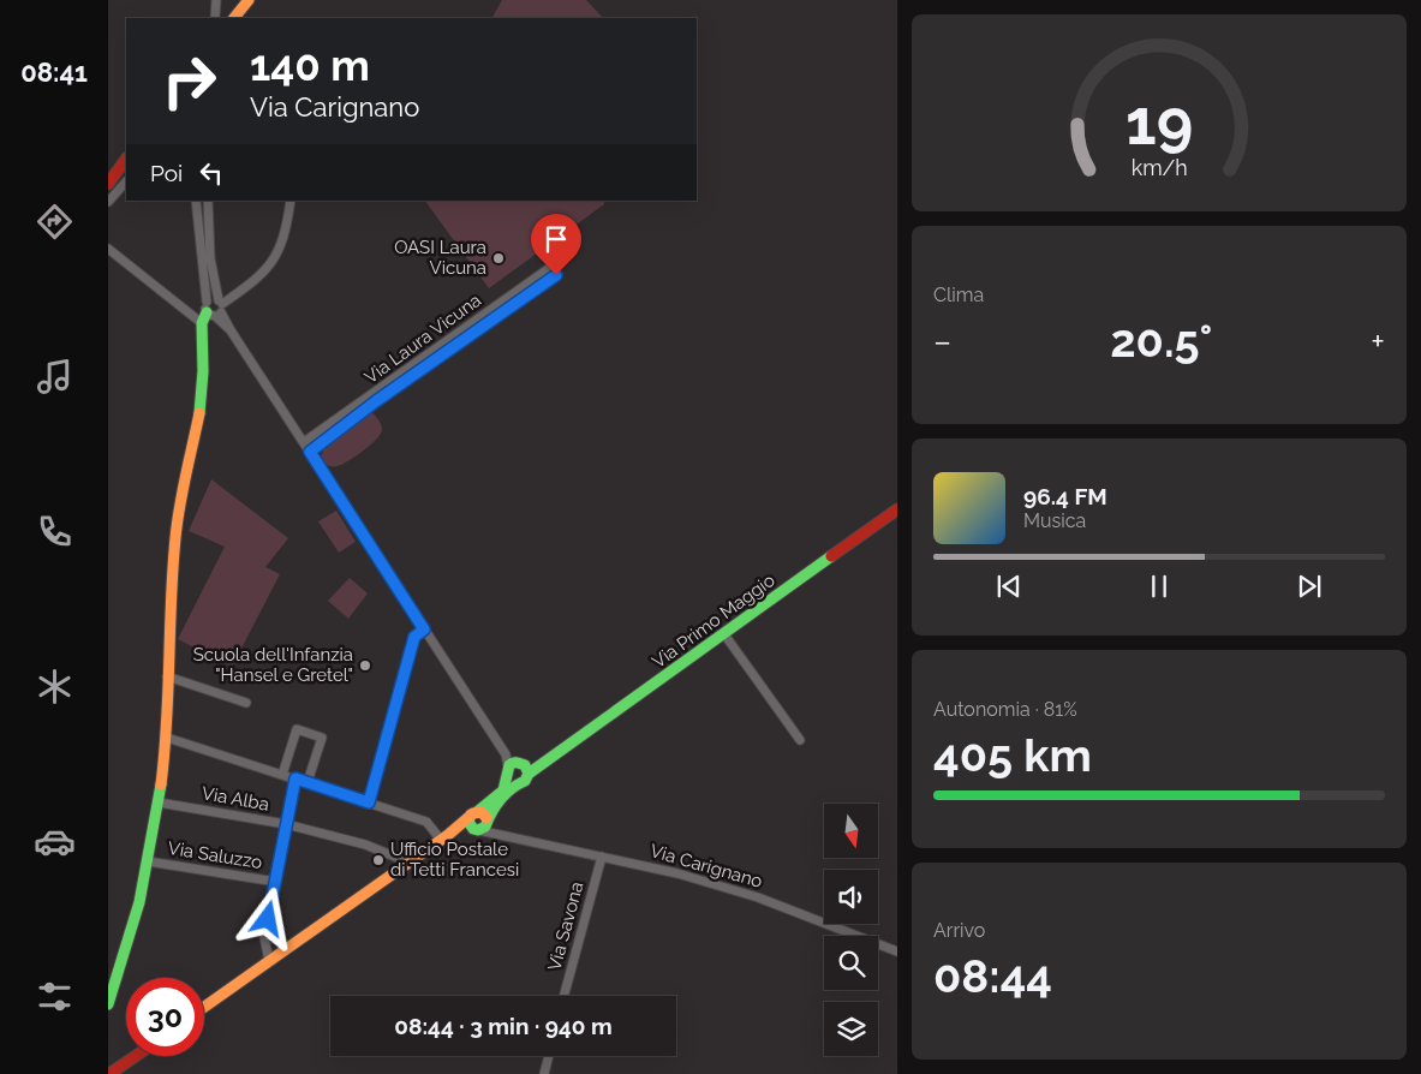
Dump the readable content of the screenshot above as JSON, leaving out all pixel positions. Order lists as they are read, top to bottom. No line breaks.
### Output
{"streets":{"main road":["Via Primo Maggio"],"street":["Via Laura Vicuna","Via Alba","Via Saluzzo","Via Carignano","Via Savona"]},"crossings":[["Via Primo Maggio","Via Alba"],["Via Primo Maggio","Via Carignano"],["Via Carignano","Via Savona"]],"places":["OASI Laura Vicuna","Scuola dell'Infanzia \"Hansel e Gretel\"","Ufficio Postale di Tetti Francesi"],"north":"bottom","page":{"tabs":"08:41","turn":["140 m","Via Carignano"],"then":"Poi","tile":["Clima",["Autonomia · 81%","405 km"],["Arrivo","08:44"]],"heat":["−","20.5°","+"],"song":["96.4 FM","Musica"],"limit":"30","trip":"08:44 · 3 min · 940 m","gauge":["19","km/h"]}}
